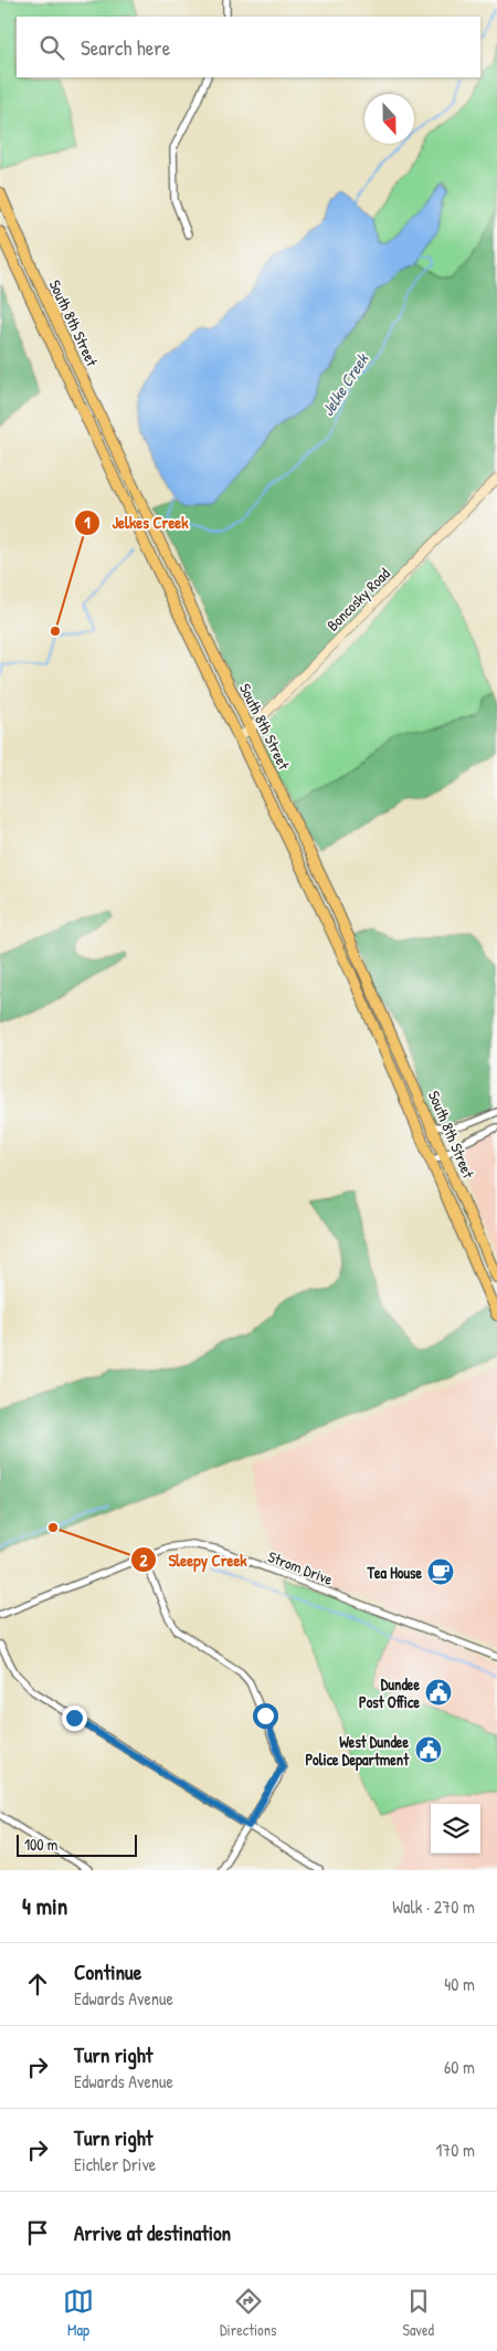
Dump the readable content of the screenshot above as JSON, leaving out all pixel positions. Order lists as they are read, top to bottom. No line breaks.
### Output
{"streets":{"main road":["South 8th Street"],"street":["Boncosky Road","Strom Drive"]},"crossings":[["South 8th Street","Boncosky Road"]],"water":["Jelke Creek"],"places":{"other":["Jelkes Creek","Sleepy Creek"],"cafe":["Tea House"],"public building":["Dundee Post Office","West Dundee Police Department"]},"scale_bar":"100 m","north":"bottom","page":{"search":"Search here","scale":"100 m","heading":["4 min","Walk · 270 m"],"list":[["Continue","Edwards Avenue","40 m"],["Turn right","Edwards Avenue","60 m"],["Turn right","Eichler Drive","170 m"],"Arrive at destination"],"nav":["Map","Directions","Saved"]}}
